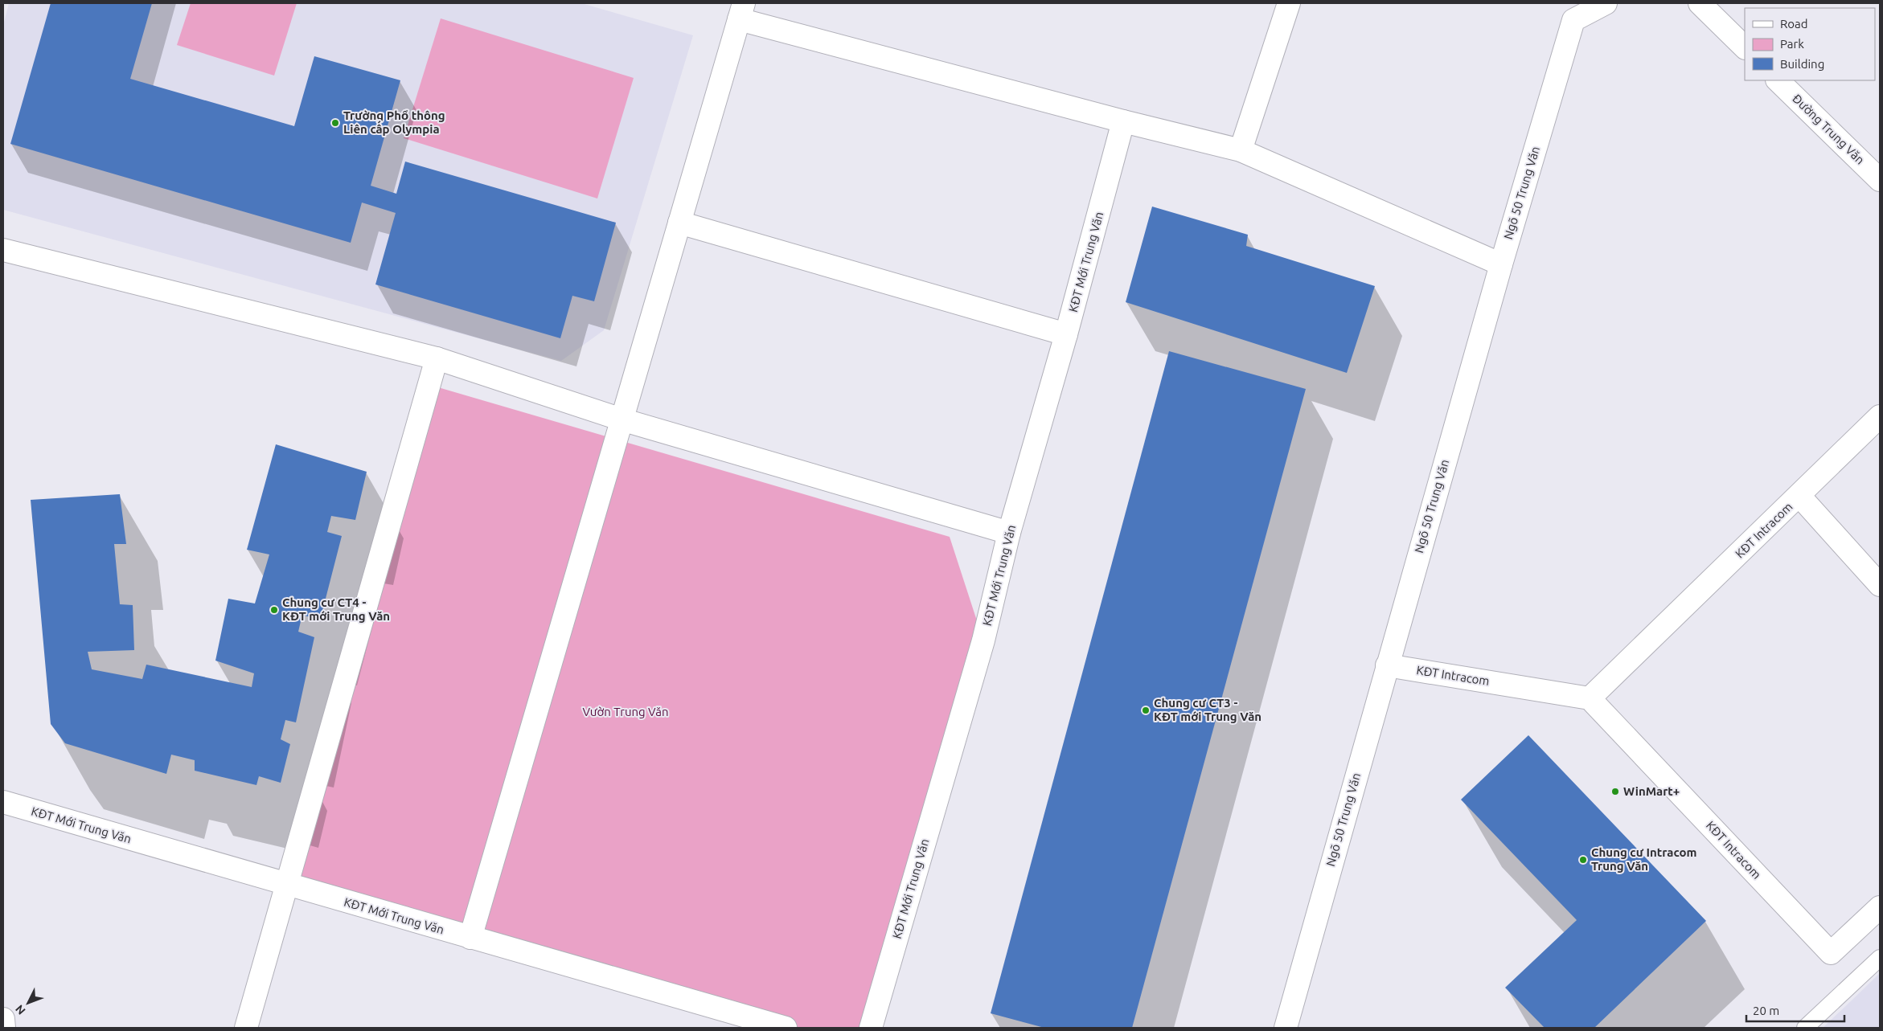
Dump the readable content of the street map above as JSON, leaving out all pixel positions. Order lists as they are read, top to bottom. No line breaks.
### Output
{"streets":{"street":["Đường Trung Văn","Ngõ 50 Trung Văn","KĐT Mới Trung Văn","KĐT Intracom"]},"crossings":[["Ngõ 50 Trung Văn","KĐT Intracom"]],"parks":["Vườn Trung Văn"],"places":["Trường Phổ thông Liên cấp Olympia","Chung cư CT4 - KĐT mới Trung Văn","Chung cư CT3 - KĐT mới Trung Văn","WinMart+","Chung cư Intracom Trung Văn"],"legend":["Road","Park","Building"],"scale_bar":"20 m","north":"bottom left"}
